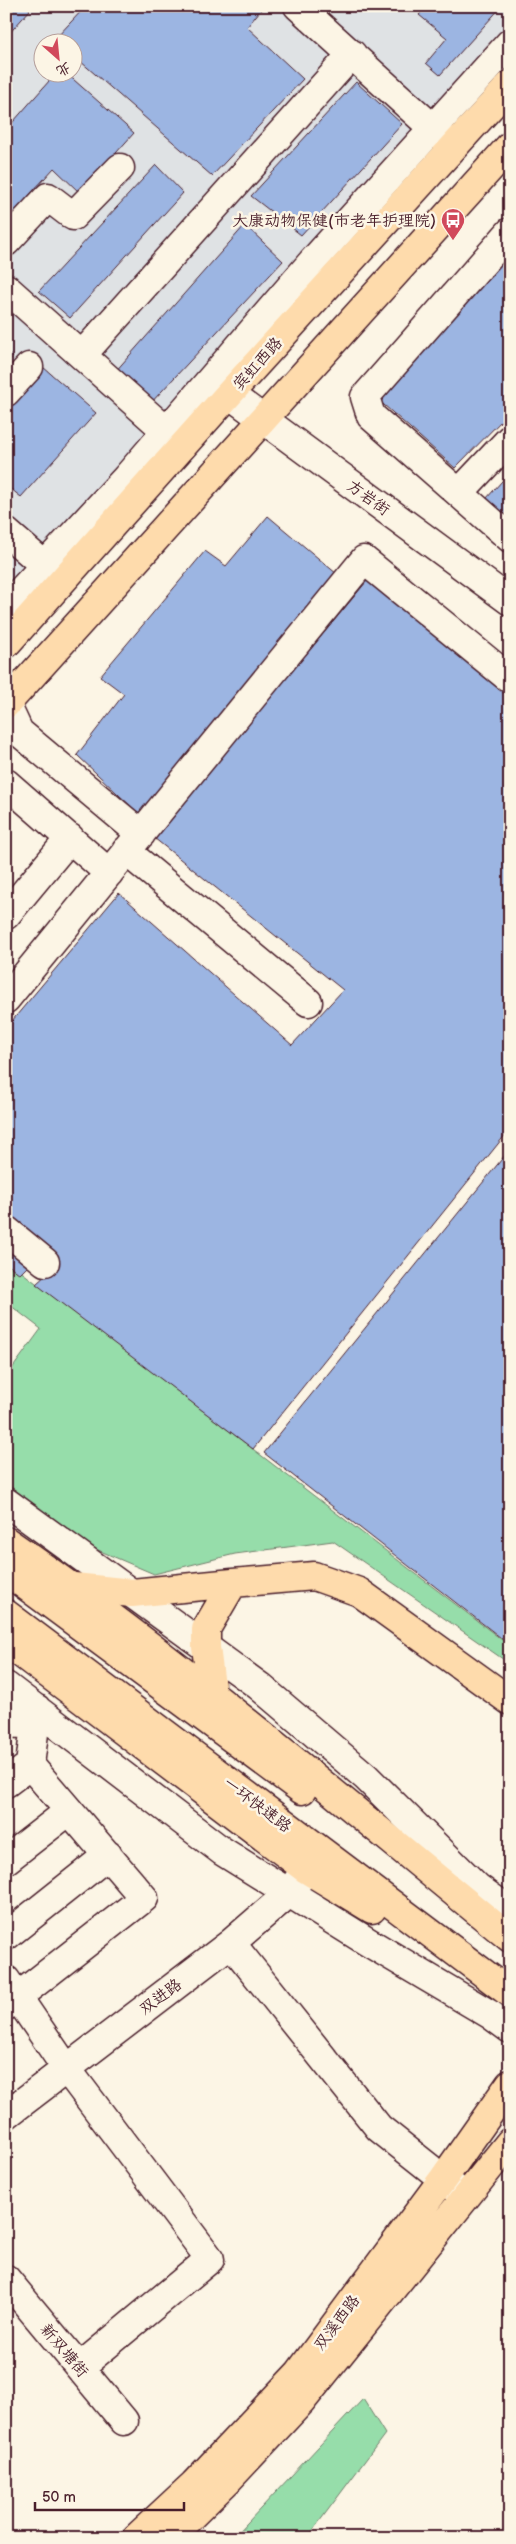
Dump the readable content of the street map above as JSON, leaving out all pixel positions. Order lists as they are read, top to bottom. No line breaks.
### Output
{"streets":{"main road":["宾虹西路","一环快速路","双溪西路"],"street":["方岩街","双进路","新双塘街"]},"crossings":[["宾虹西路","方岩街"]],"places":{"bus stop":["大康动物保健(市老年护理院)"]},"scale_bar":"50 m","north":"bottom right"}
